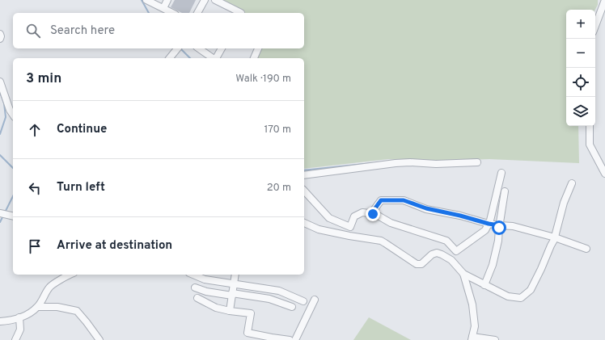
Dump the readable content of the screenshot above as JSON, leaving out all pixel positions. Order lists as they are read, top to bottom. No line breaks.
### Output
{"page":{"map_buttons":["+","−"],"search":"Search here","heading":["3 min","Walk · 190 m"],"list":[["Continue","170 m"],["Turn left","20 m"],"Arrive at destination"]}}
